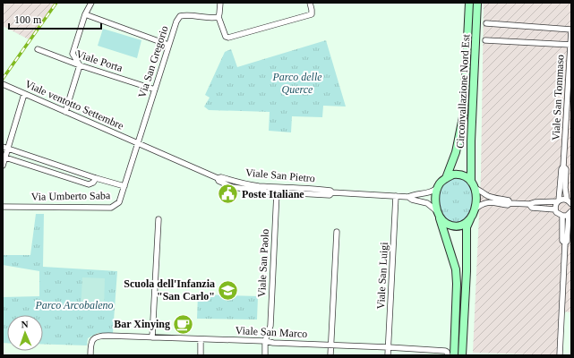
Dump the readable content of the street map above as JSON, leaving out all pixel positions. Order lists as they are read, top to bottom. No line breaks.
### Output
{"streets":{"main road":["Circonvallazione Nord Est"],"street":["Viale Porta","Via San Gregorio","Viale San Tommaso","Viale ventotto Settembre","Viale San Pietro","Via Umberto Saba","Viale San Paolo","Viale San Luigi","Viale San Marco"]},"crossings":[["Viale Porta","Via San Gregorio"],["Via San Gregorio","Viale ventotto Settembre"],["Via San Gregorio","Via Umberto Saba"],["Viale ventotto Settembre","Viale San Pietro"],["Viale ventotto Settembre","Via Umberto Saba"],["Viale San Pietro","Viale San Paolo"],["Viale San Pietro","Viale San Luigi"],["Viale San Paolo","Viale San Marco"],["Viale San Luigi","Viale San Marco"]],"parks":["Parco delle Querce","Parco Arcobaleno"],"places":{"public building":["Poste Italiane"],"school or university":["Scuola dell'Infanzia \"San Carlo\""],"cafe":["Bar Xinying"]},"scale_bar":"100 m","north":"top"}
